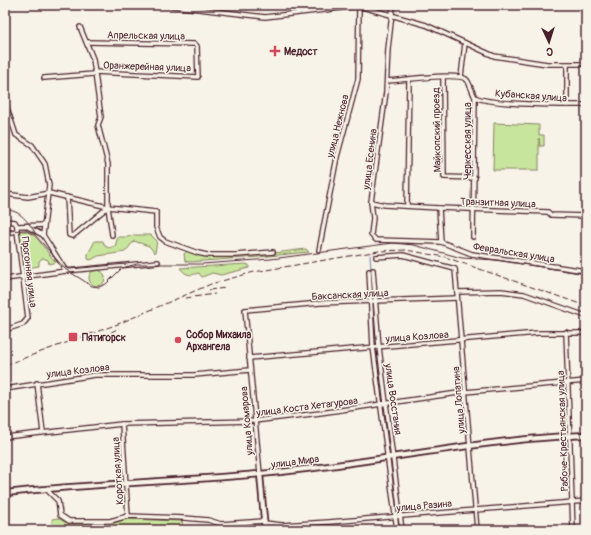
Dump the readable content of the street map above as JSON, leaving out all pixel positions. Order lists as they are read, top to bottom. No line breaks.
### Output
{"streets":{"main road":["улица Комарова","улица Мира"],"street":["Апрельская улица","Оранжерейная улица","Кубанская улица","улица Нежнова","Майкопский проезд","Черкесская улица","улица Есенина","Транзитная улица","Февральская улица","Прогонная улица","Баксанская улица","улица Козлова","улица Восстания","улица Лопатина","улица Коста Хетагурова","Рабоче-Крестьянская улица","Короткая улица","улица Разина"]},"crossings":[["Апрельская улица","Оранжерейная улица"],["Кубанская улица","Черкесская улица"],["Майкопский проезд","Черкесская улица"],["Черкесская улица","Транзитная улица"],["улица Есенина","Транзитная улица"],["улица Есенина","Февральская улица"],["Баксанская улица","улица Восстания"],["Баксанская улица","улица Лопатина"],["Баксанская улица","улица Комарова"],["улица Козлова","улица Восстания"],["улица Козлова","улица Лопатина"],["улица Козлова","улица Комарова"],["улица Козлова","Рабоче-Крестьянская улица"],["улица Восстания","улица Коста Хетагурова"],["улица Восстания","улица Мира"],["улица Восстания","улица Разина"],["улица Лопатина","улица Коста Хетагурова"],["улица Лопатина","улица Мира"],["улица Лопатина","улица Разина"],["улица Коста Хетагурова","улица Комарова"],["улица Коста Хетагурова","Рабоче-Крестьянская улица"],["улица Коста Хетагурова","Короткая улица"],["улица Комарова","улица Мира"],["улица Комарова","улица Разина"],["Рабоче-Крестьянская улица","улица Мира"],["Рабоче-Крестьянская улица","улица Разина"],["улица Мира","Короткая улица"],["улица Мира","улица Разина"],["Короткая улица","улица Разина"]],"places":{"health":["Медост"],"transit":["Пятигорск"],"other":["Собор Михаила Архангела"]},"north":"bottom"}
